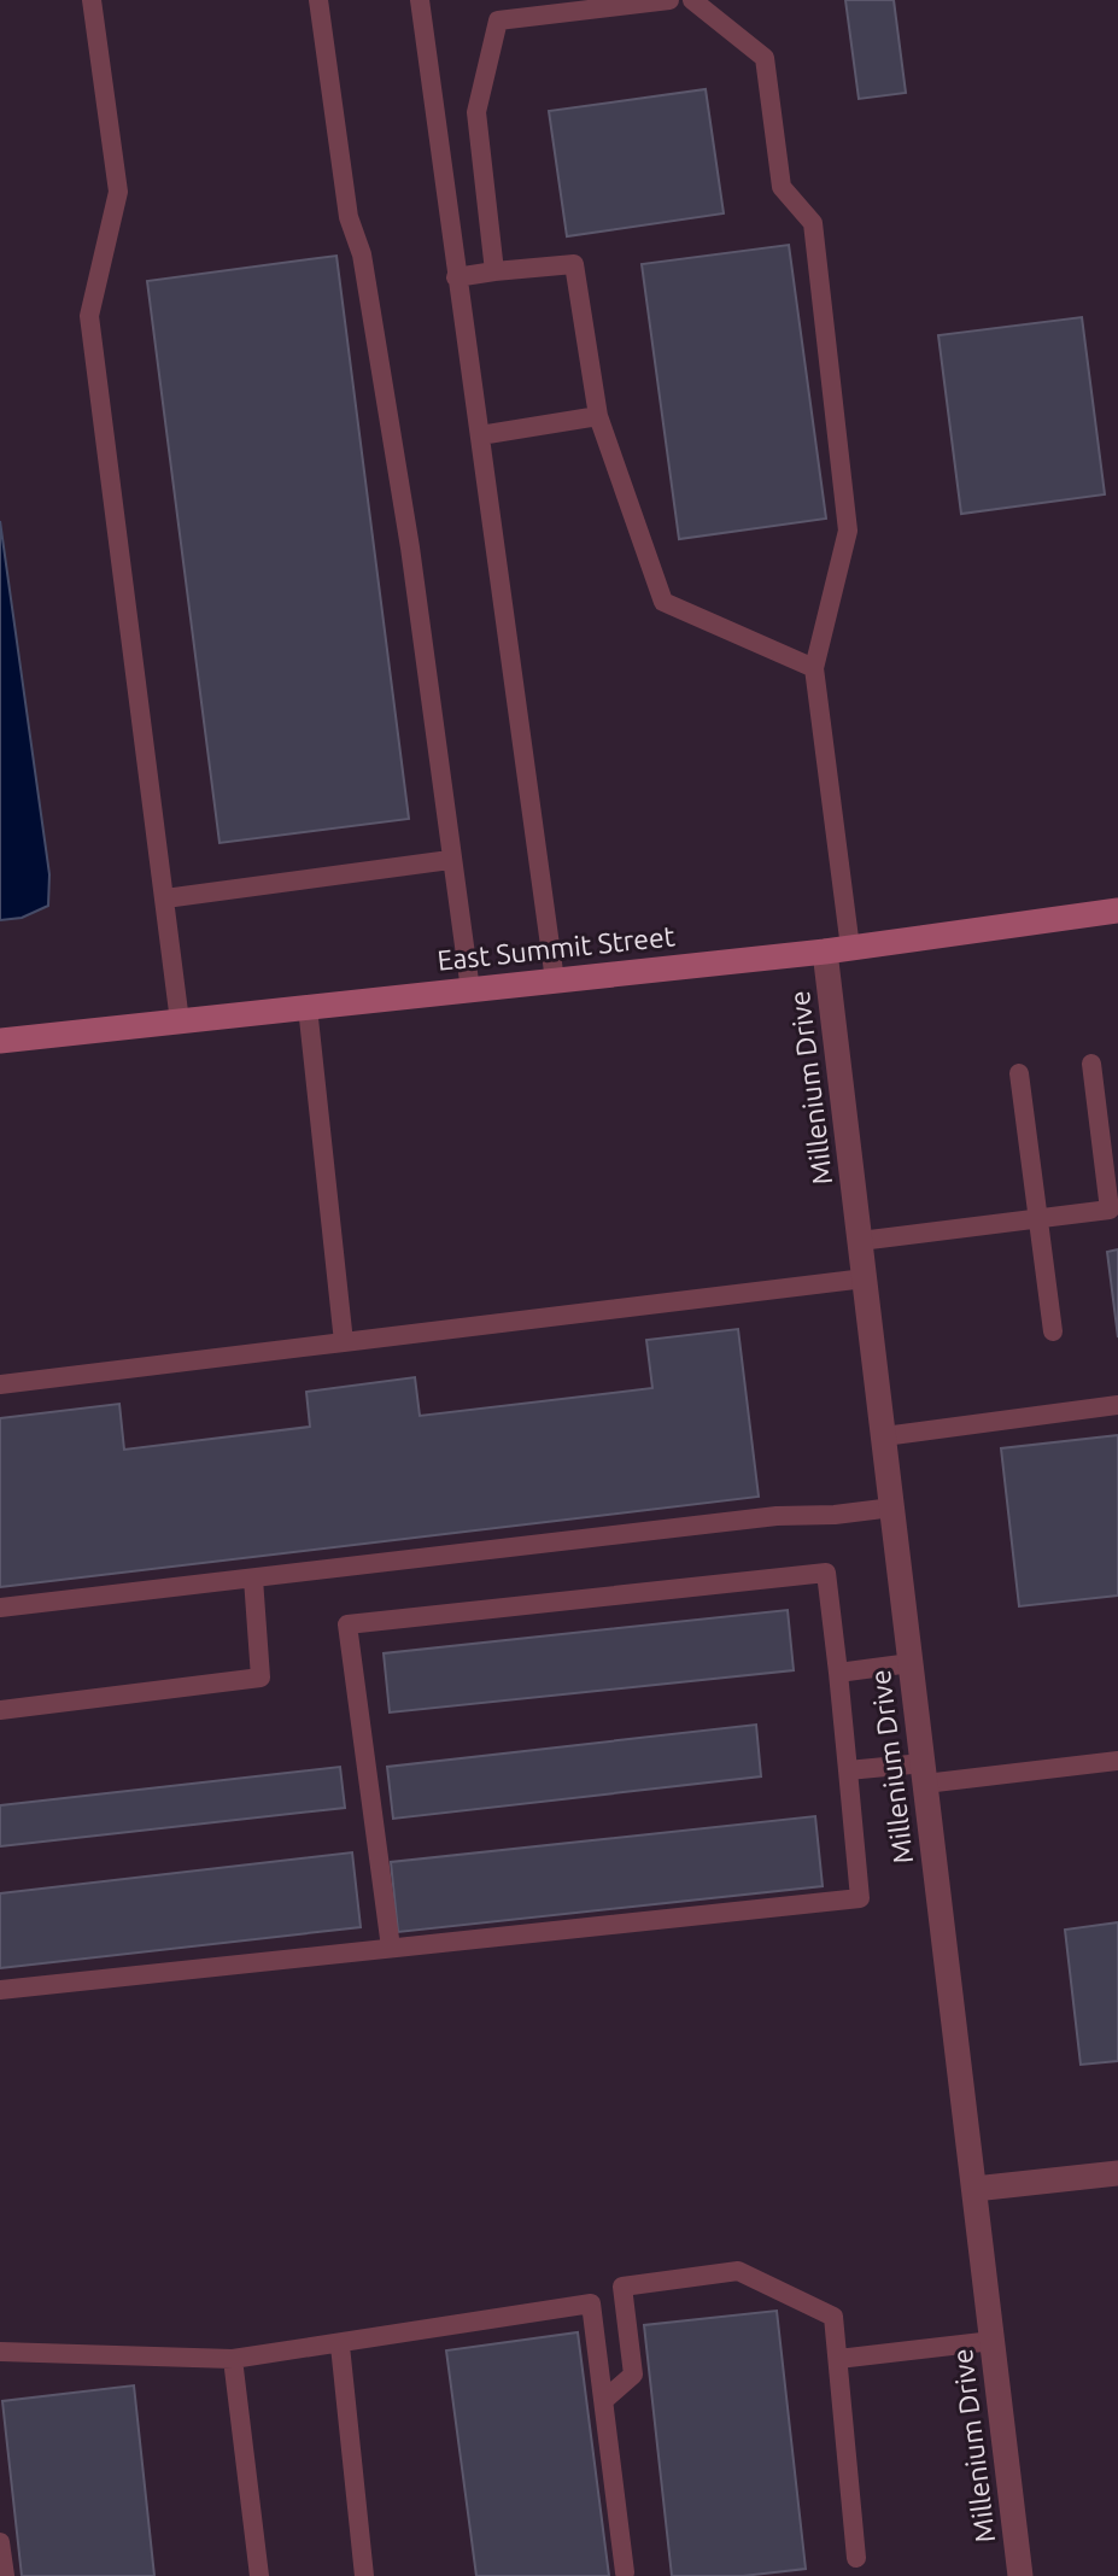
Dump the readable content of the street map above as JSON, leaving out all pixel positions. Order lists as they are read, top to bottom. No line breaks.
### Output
{"streets":{"street":["East Summit Street","Millenium Drive"]},"crossings":[["East Summit Street","Millenium Drive"]]}
